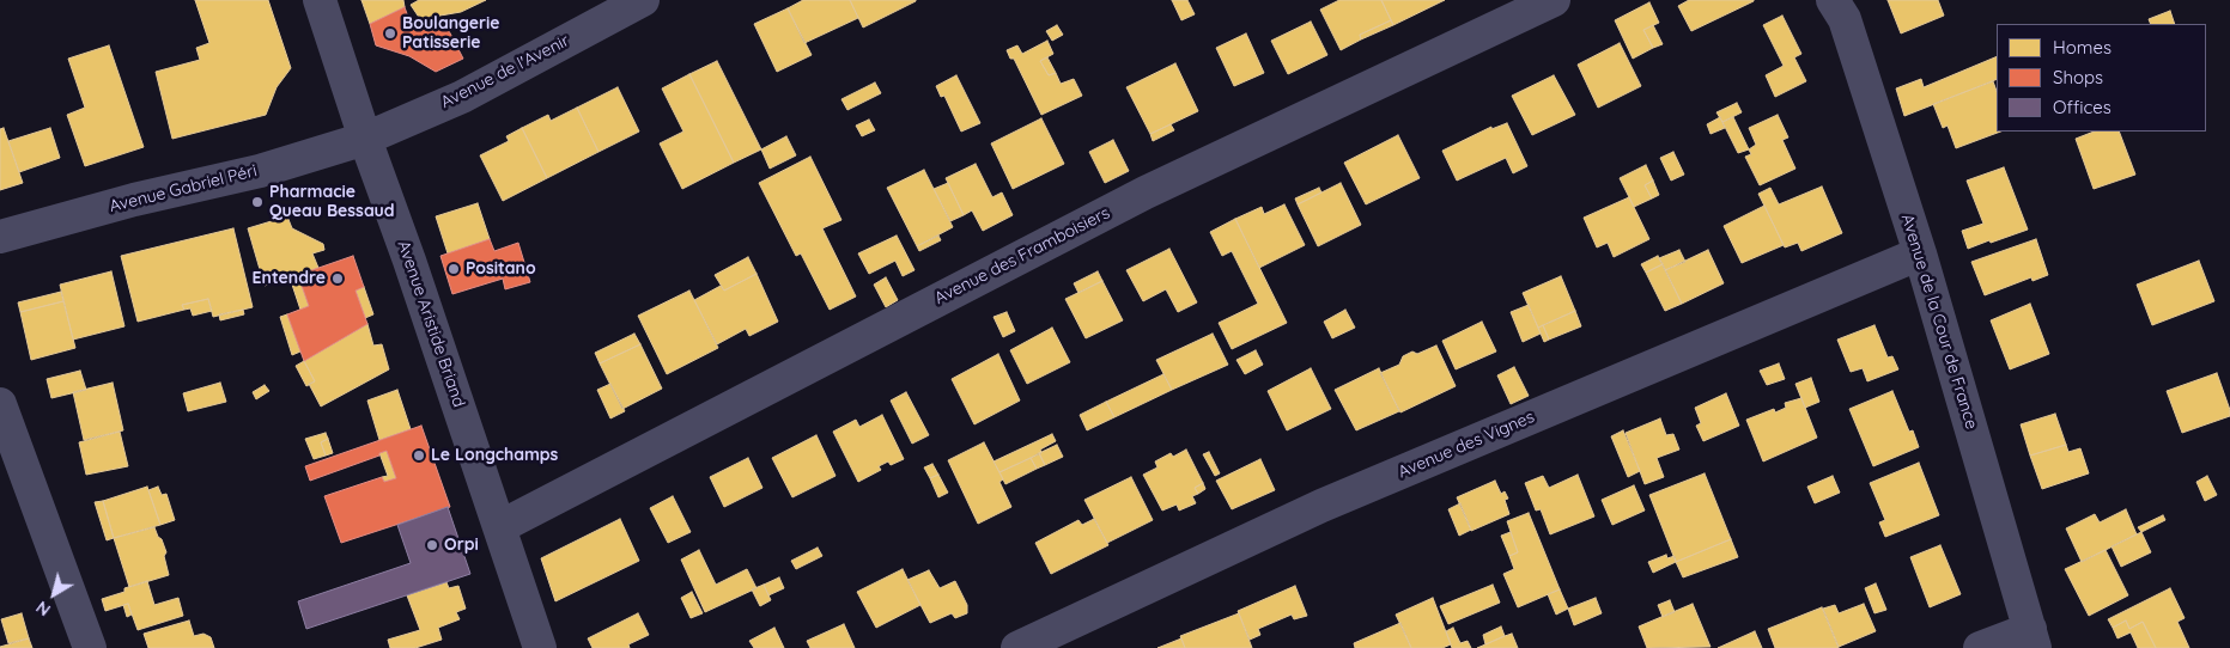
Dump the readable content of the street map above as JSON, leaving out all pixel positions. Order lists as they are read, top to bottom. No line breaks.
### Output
{"streets":{"street":["Avenue de l'Avenir","Avenue Gabriel Péri","Avenue des Framboisiers","Avenue de la Cour de France","Avenue Aristide Briand","Avenue des Vignes"]},"crossings":[["Avenue de l'Avenir","Avenue Gabriel Péri"],["Avenue de l'Avenir","Avenue Aristide Briand"],["Avenue Gabriel Péri","Avenue Aristide Briand"],["Avenue des Framboisiers","Avenue Aristide Briand"],["Avenue de la Cour de France","Avenue des Vignes"]],"places":["Boulangerie Patisserie","Pharmacie Queau Bessaud","Positano","Entendre","Le Longchamps","Orpi"],"legend":["Homes","Shops","Offices"],"north":"bottom left"}
